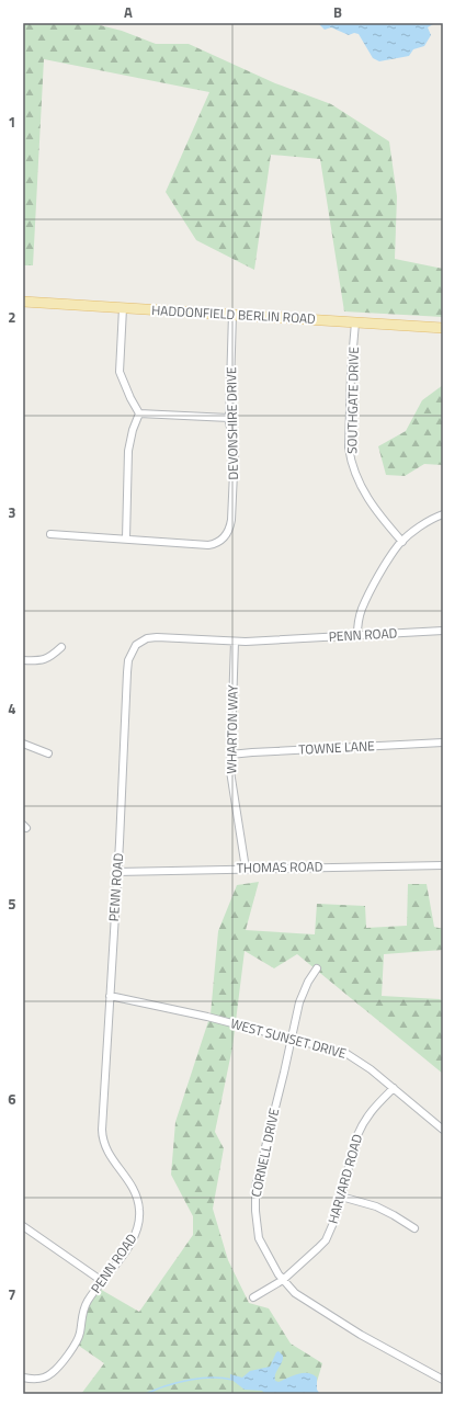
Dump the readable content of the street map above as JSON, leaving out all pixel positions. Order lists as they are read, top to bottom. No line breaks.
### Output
{"streets":{"main road":["HADDONFIELD BERLIN ROAD"],"street":["SOUTHGATE DRIVE","DEVONSHIRE DRIVE","PENN ROAD","WHARTON WAY","TOWNE LANE","THOMAS ROAD","WEST SUNSET DRIVE","CORNELL DRIVE","HARVARD ROAD"]},"crossings":[["HADDONFIELD BERLIN ROAD","SOUTHGATE DRIVE"],["HADDONFIELD BERLIN ROAD","DEVONSHIRE DRIVE"],["PENN ROAD","WHARTON WAY"],["PENN ROAD","THOMAS ROAD"],["PENN ROAD","WEST SUNSET DRIVE"],["WHARTON WAY","TOWNE LANE"],["WHARTON WAY","THOMAS ROAD"],["WEST SUNSET DRIVE","CORNELL DRIVE"],["WEST SUNSET DRIVE","HARVARD ROAD"],["CORNELL DRIVE","HARVARD ROAD"]],"grid":{"columns":["A","B"],"rows":["1","2","3","4","5","6","7"]}}
